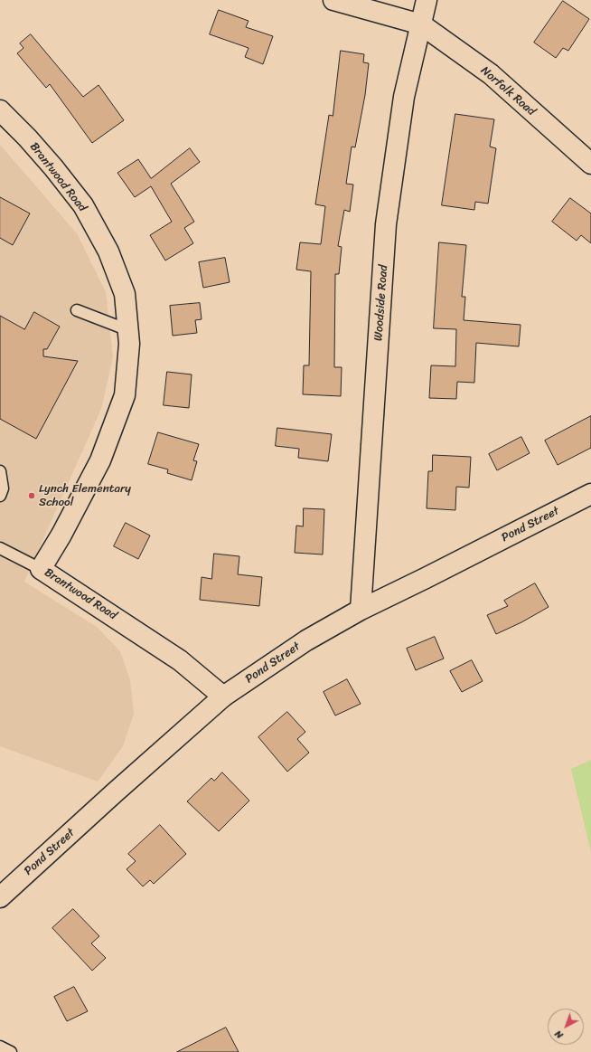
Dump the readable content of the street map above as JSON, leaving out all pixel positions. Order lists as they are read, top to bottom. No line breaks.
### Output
{"streets":{"street":["Norfolk Road","Brantwood Road","Woodside Road","Pond Street"]},"crossings":[["Norfolk Road","Woodside Road"],["Brantwood Road","Pond Street"],["Woodside Road","Pond Street"]],"places":["Lynch Elementary School"],"north":"bottom left"}
